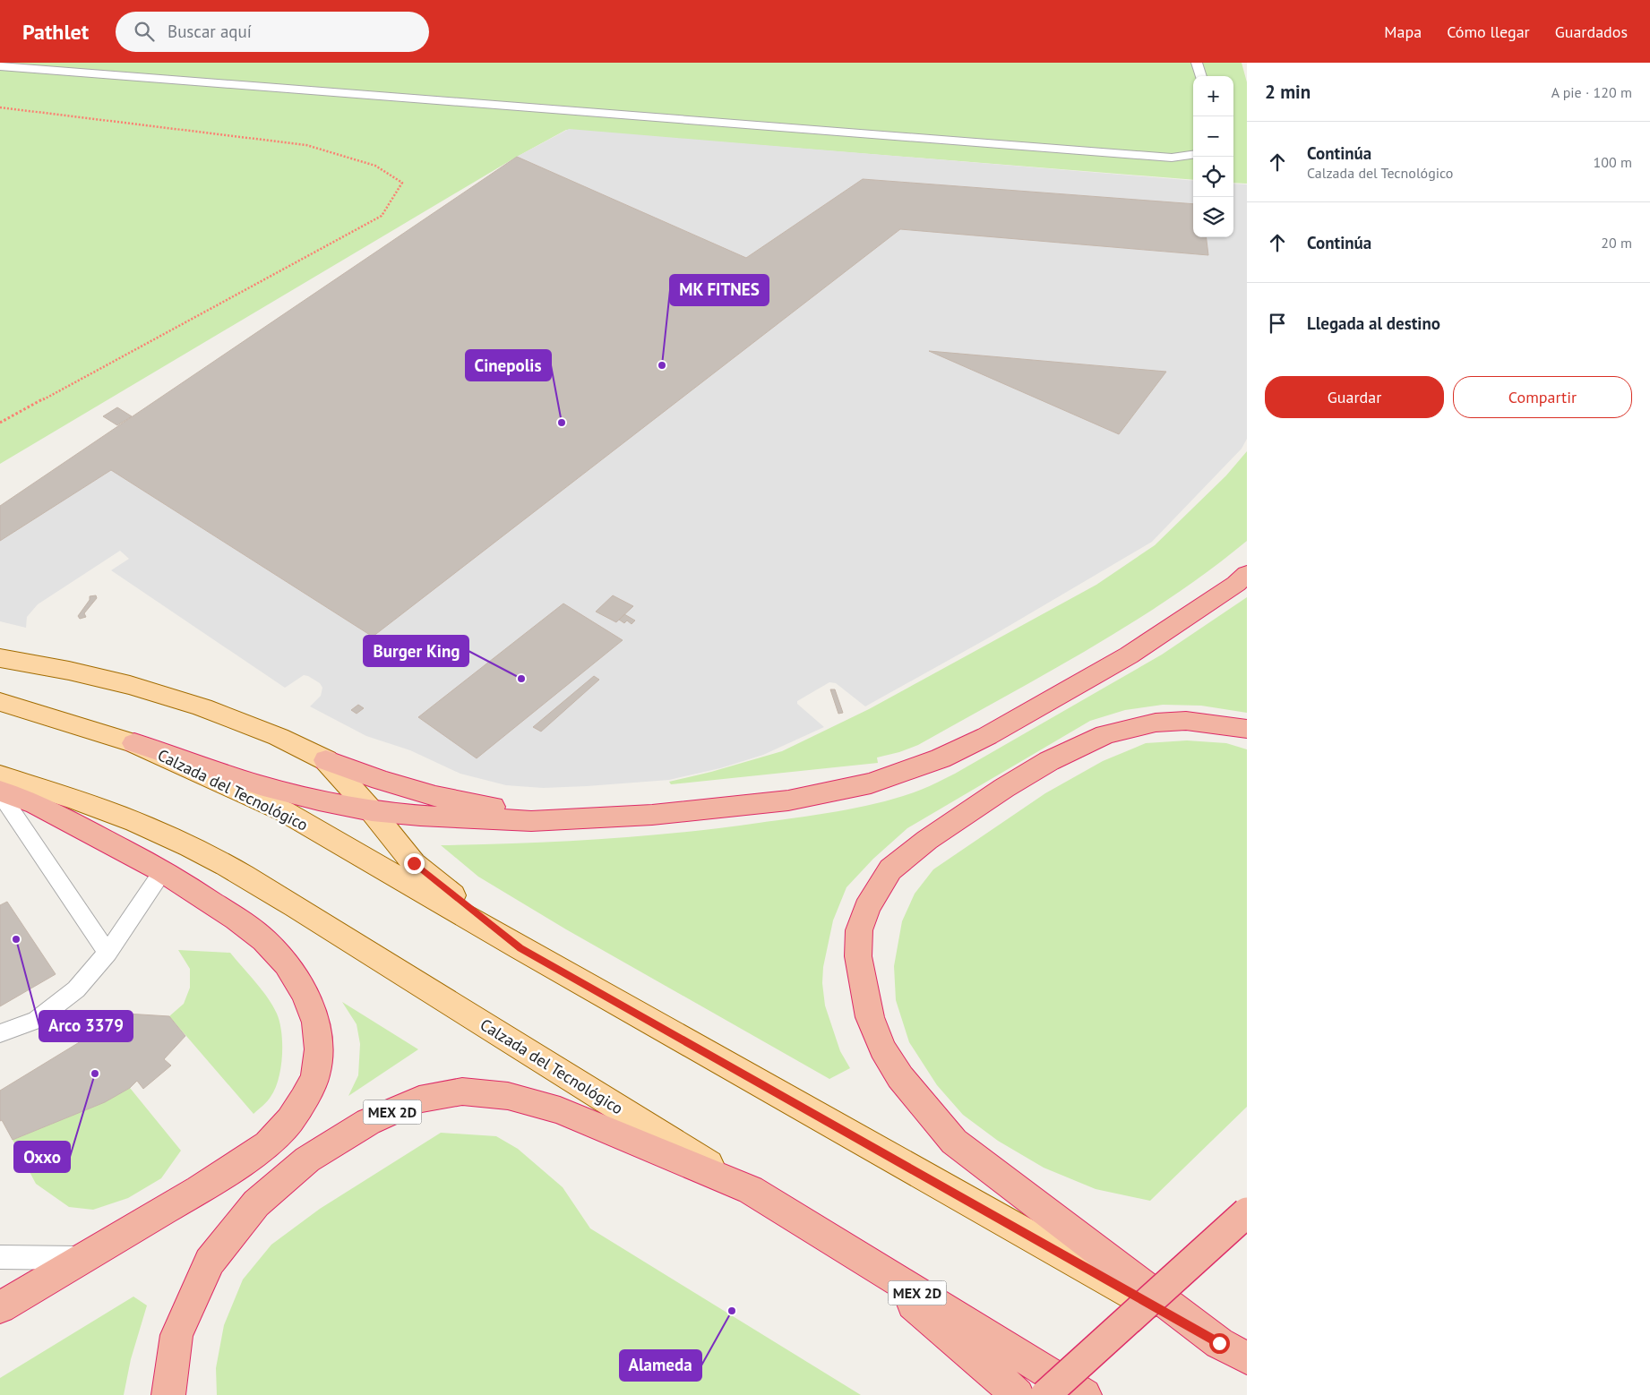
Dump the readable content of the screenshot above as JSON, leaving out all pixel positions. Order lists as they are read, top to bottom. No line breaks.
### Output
{"streets":{"highway":["Calzada del Tecnológico","MEX 2D"]},"crossings":[["Calzada del Tecnológico","MEX 2D"]],"places":["MK FITNES","Cinepolis","Burger King","Arco 3379","Oxxo","Alameda"],"page":{"header":"Pathlet","search":"Buscar aquí","nav":["Mapa","Cómo llegar","Guardados"],"heading":["2 min","A pie · 120 m"],"map_buttons":["+","−"],"list":[["Continúa","Calzada del Tecnológico","100 m"],["Continúa","20 m"],"Llegada al destino"],"buttons":["Guardar","Compartir"]}}
